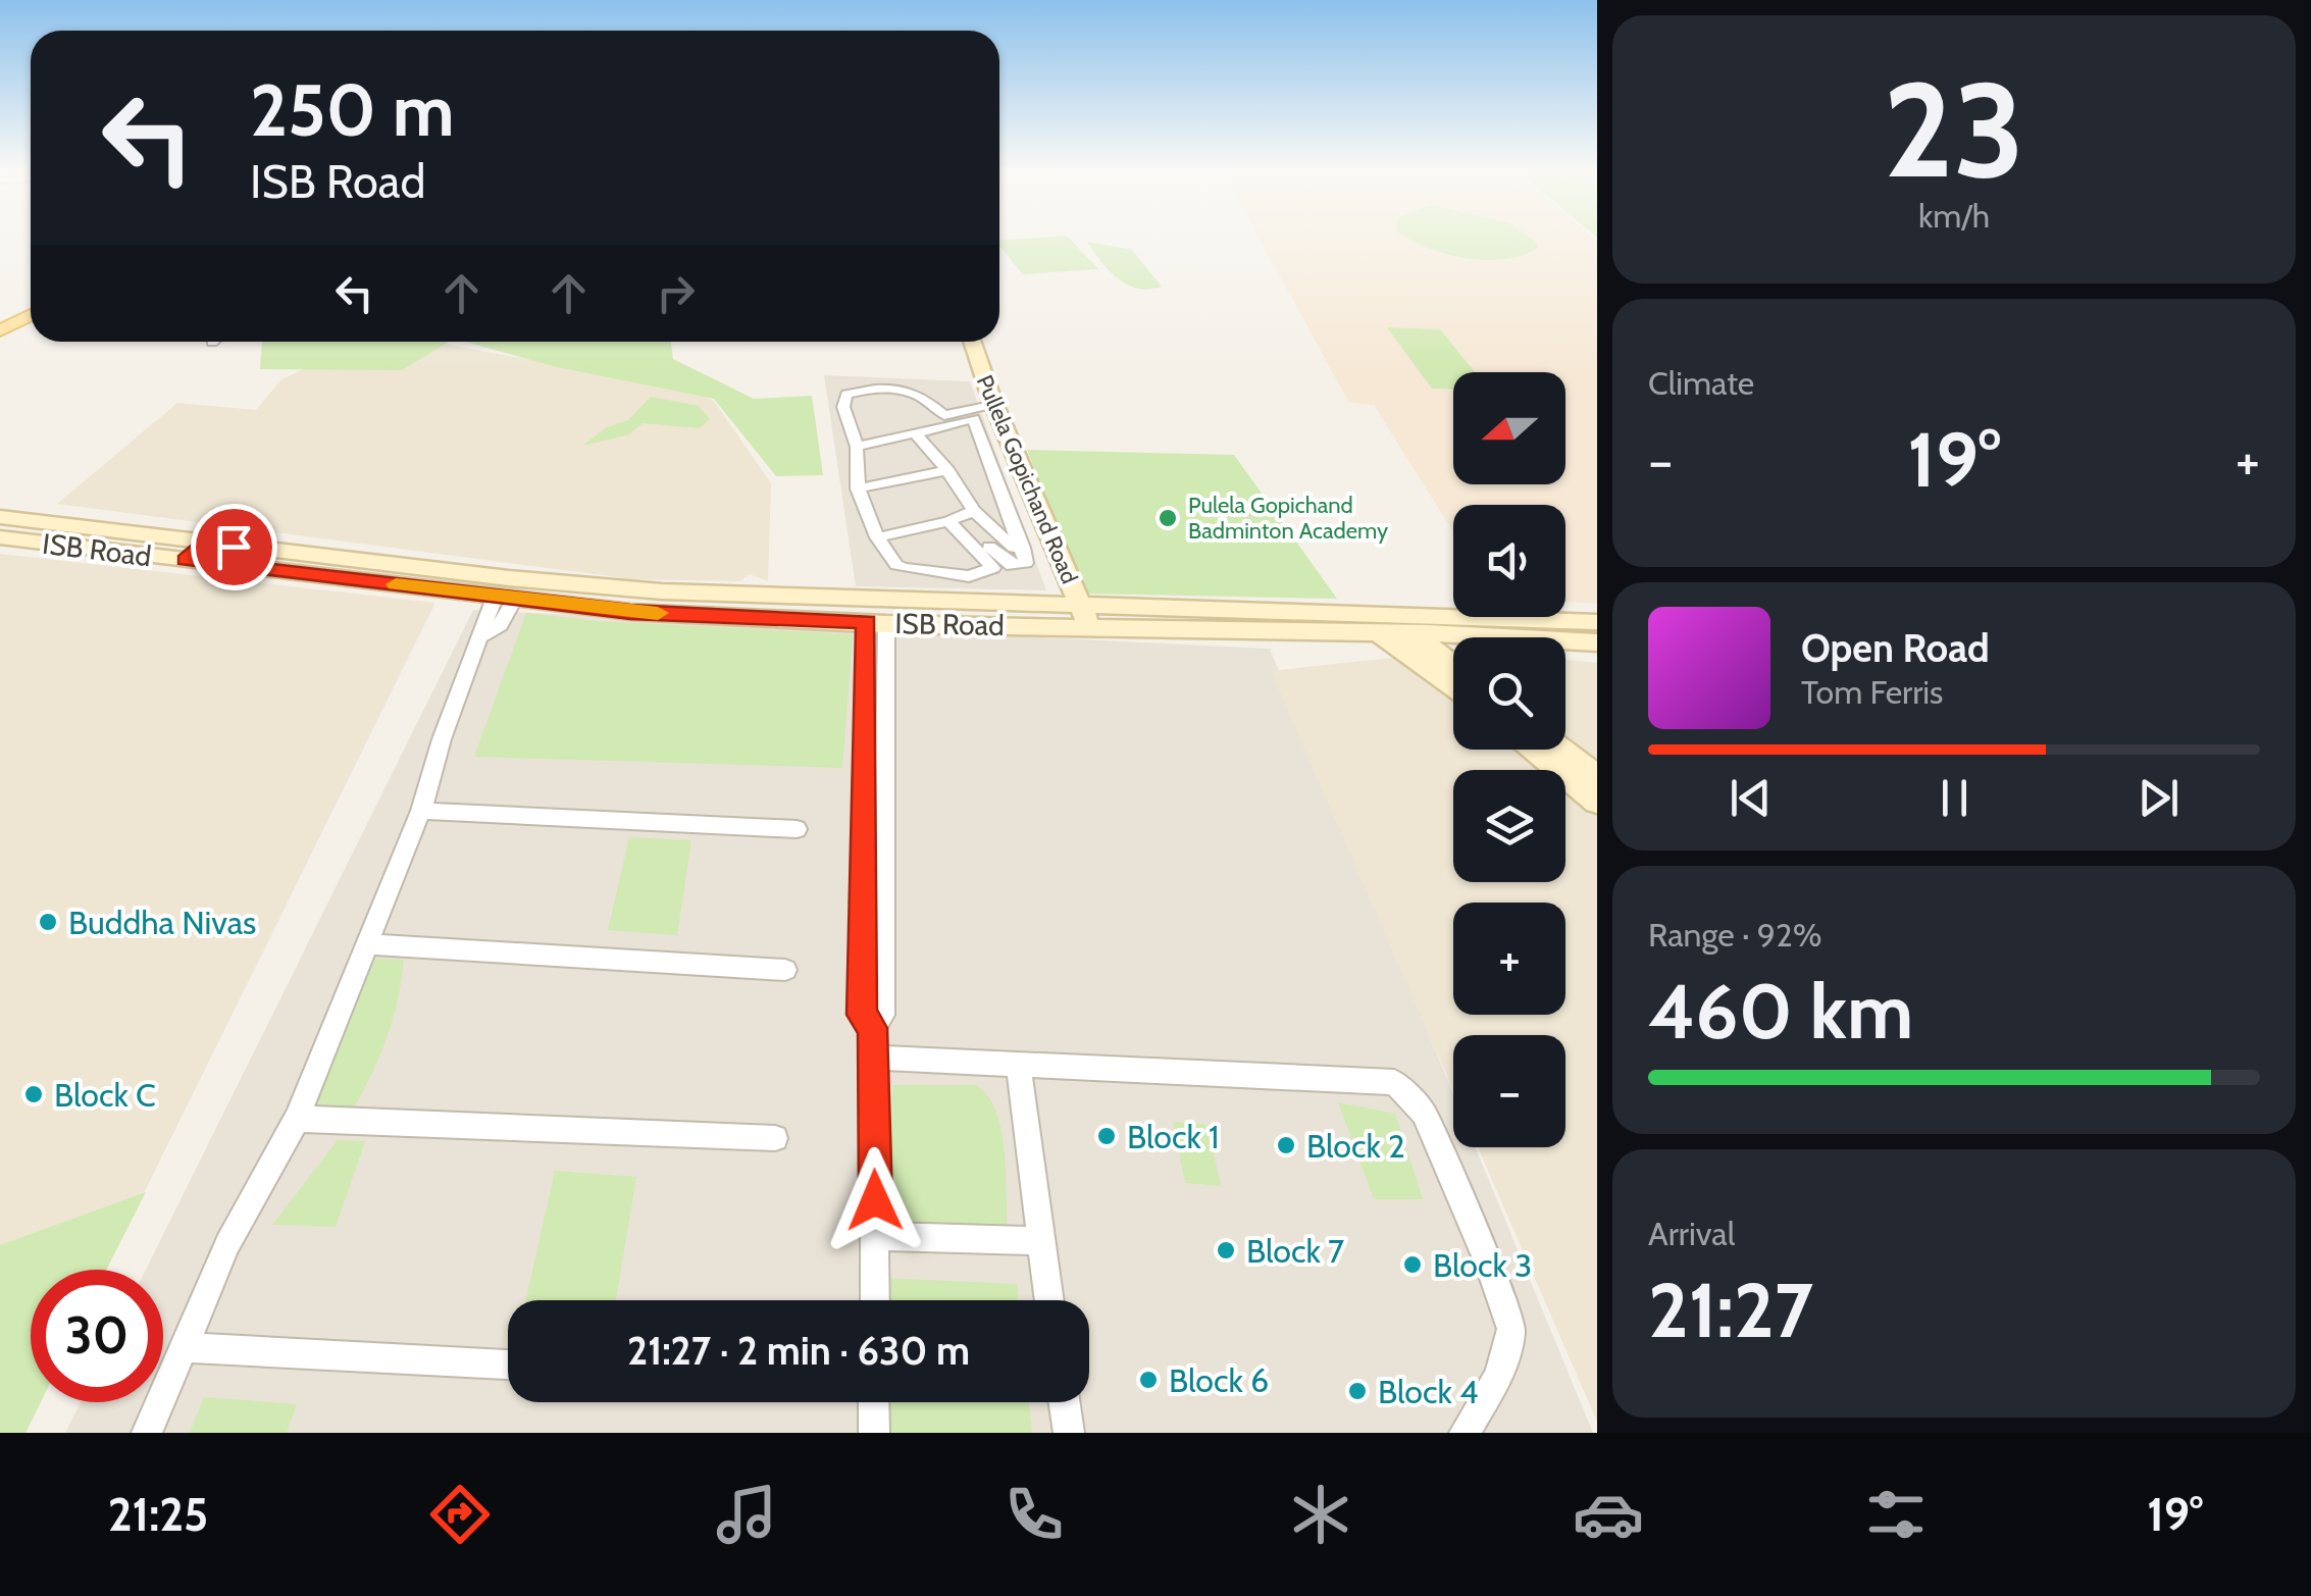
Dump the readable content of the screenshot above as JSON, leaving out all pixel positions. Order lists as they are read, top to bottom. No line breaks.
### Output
{"streets":{"main road":["Pullela Gopichand Road","ISB Road"]},"crossings":[["Pullela Gopichand Road","ISB Road"]],"places":["Pulela Gopichand Badminton Academy","Buddha Nivas","Block C","Block 1","Block 2","Block 7","Block 3","Block 6","Block 4"],"north":"left","page":{"tile":[["23","km/h"],"Climate",["Range · 92%","460 km"],["Arrival","21:27"]],"turn":["250 m","ISB Road"],"map_buttons":["+","−"],"heat":["−","19°","+"],"song":["Open Road","Tom Ferris"],"limit":"30","trip":"21:27 · 2 min · 630 m","tabs":["21:25","19°"]}}
